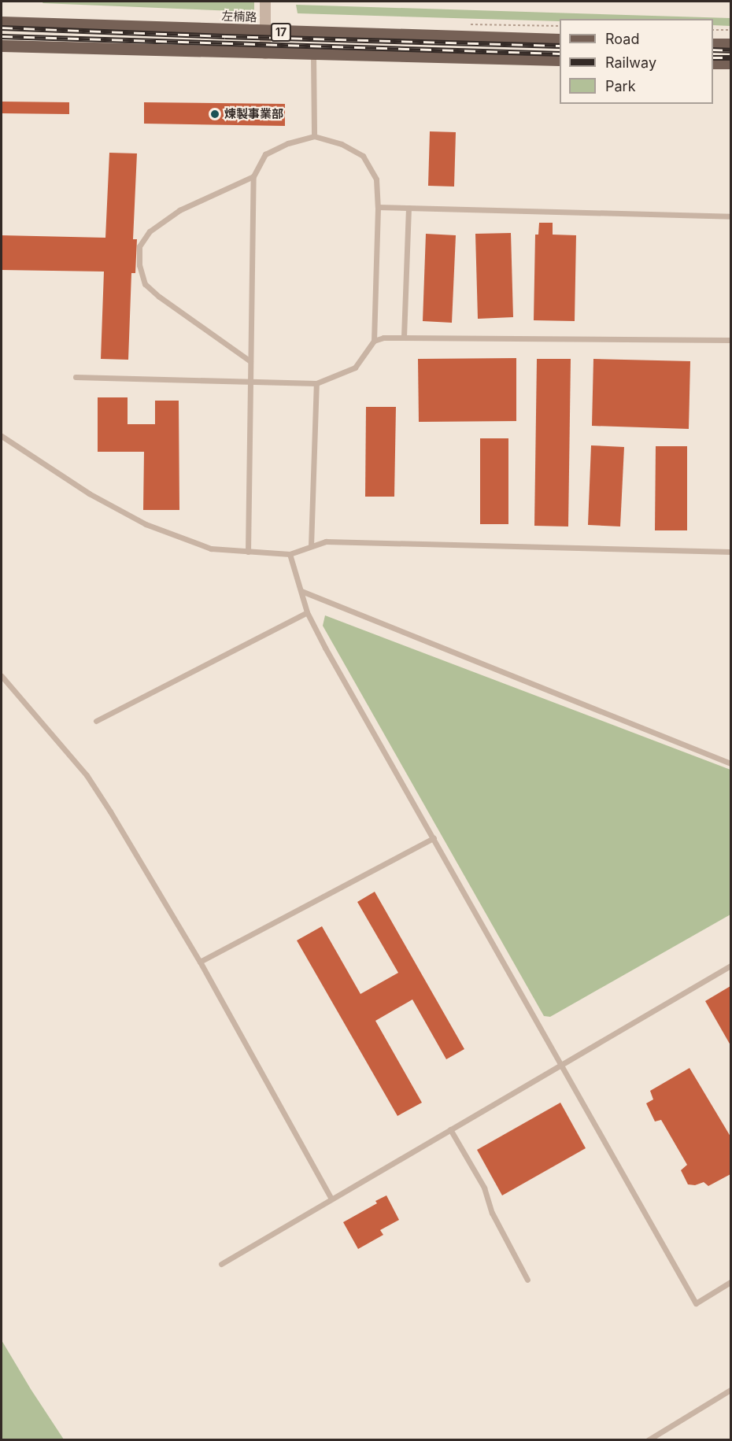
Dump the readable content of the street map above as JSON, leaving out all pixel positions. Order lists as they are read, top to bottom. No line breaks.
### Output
{"streets":{"main road":["左楠路","17"]},"places":["煉製事業部"],"legend":["Road","Railway","Park"]}
